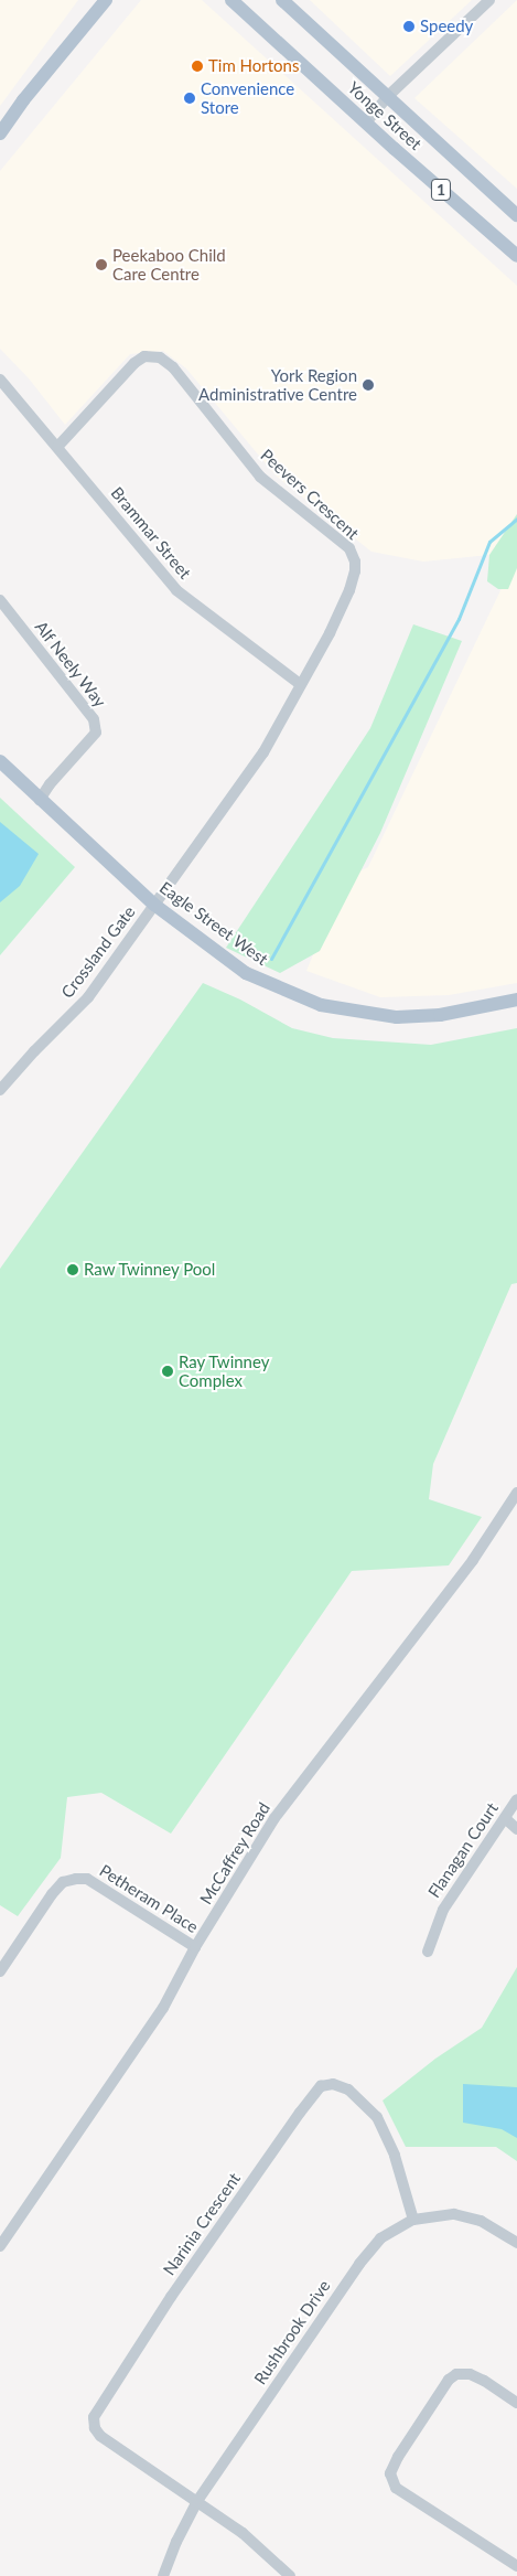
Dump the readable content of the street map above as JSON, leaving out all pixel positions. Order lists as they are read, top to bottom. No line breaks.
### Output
{"streets":{"main road":["Yonge Street","1","Eagle Street West"],"street":["Peevers Crescent","Brammar Street","Alf Neely Way","Crossland Gate","Flanagan Court","McCaffrey Road","Petheram Place","Narinia Crescent","Rushbrook Drive"]},"crossings":[["Peevers Crescent","Brammar Street"],["Peevers Crescent","Eagle Street West"],["Peevers Crescent","Crossland Gate"],["Alf Neely Way","Eagle Street West"],["Eagle Street West","Crossland Gate"],["McCaffrey Road","Petheram Place"],["Narinia Crescent","Rushbrook Drive"]],"places":["Speedy","Tim Hortons","Convenience Store","Peekaboo Child Care Centre","York Region Administrative Centre","Raw Twinney Pool","Ray Twinney Complex"]}
